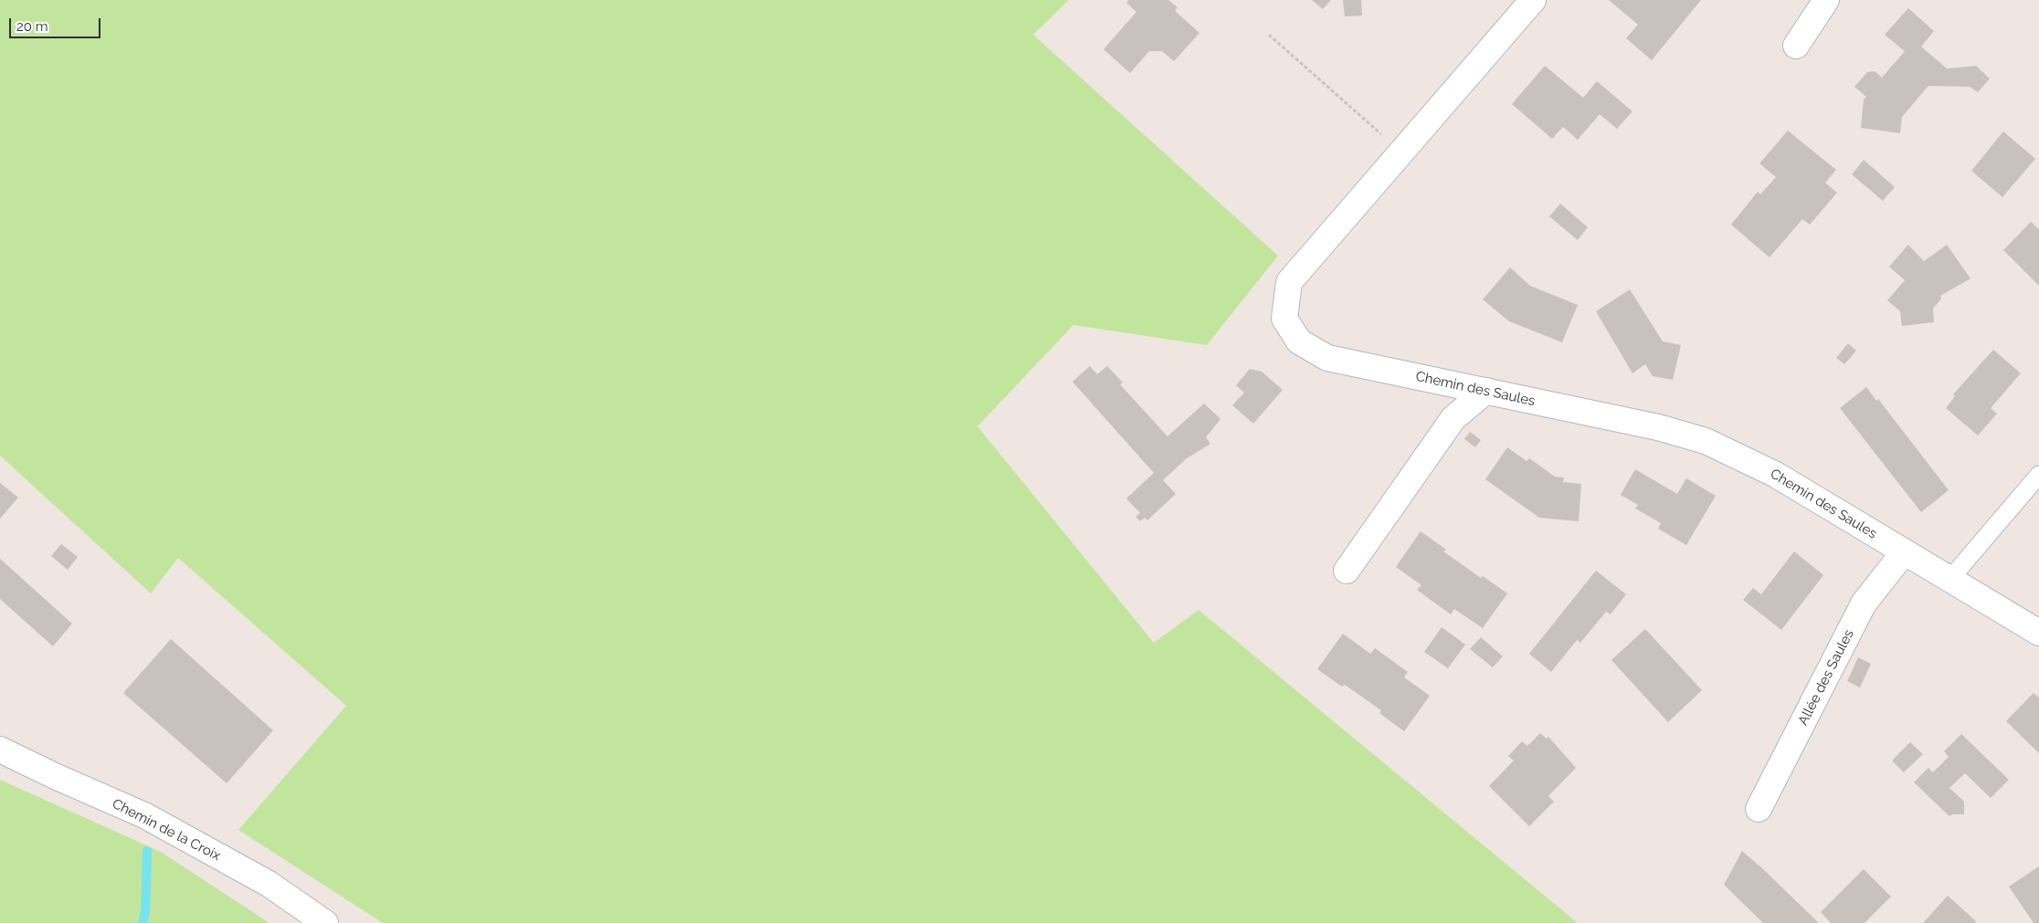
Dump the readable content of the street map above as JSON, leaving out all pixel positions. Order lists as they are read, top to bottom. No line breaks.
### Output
{"streets":{"street":["Chemin des Saules","Allée des Saules","Chemin de la Croix"]},"crossings":[["Chemin des Saules","Allée des Saules"]],"scale_bar":"20 m"}
